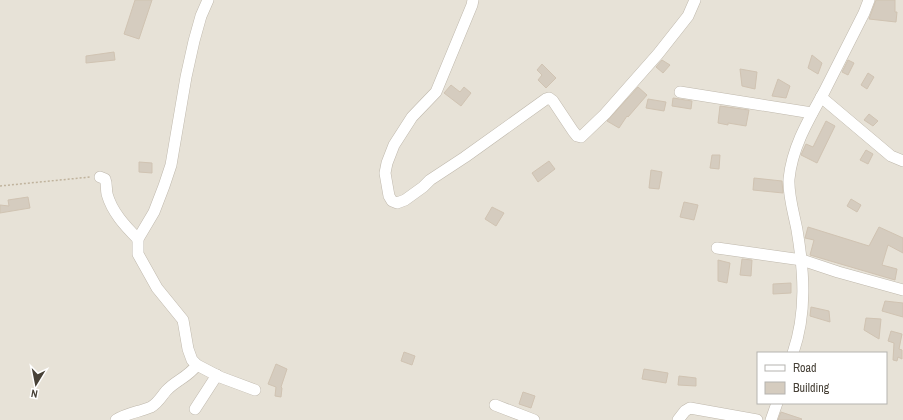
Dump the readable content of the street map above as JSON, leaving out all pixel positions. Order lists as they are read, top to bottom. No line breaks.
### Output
{"legend":["Road","Building"],"north":"bottom"}
